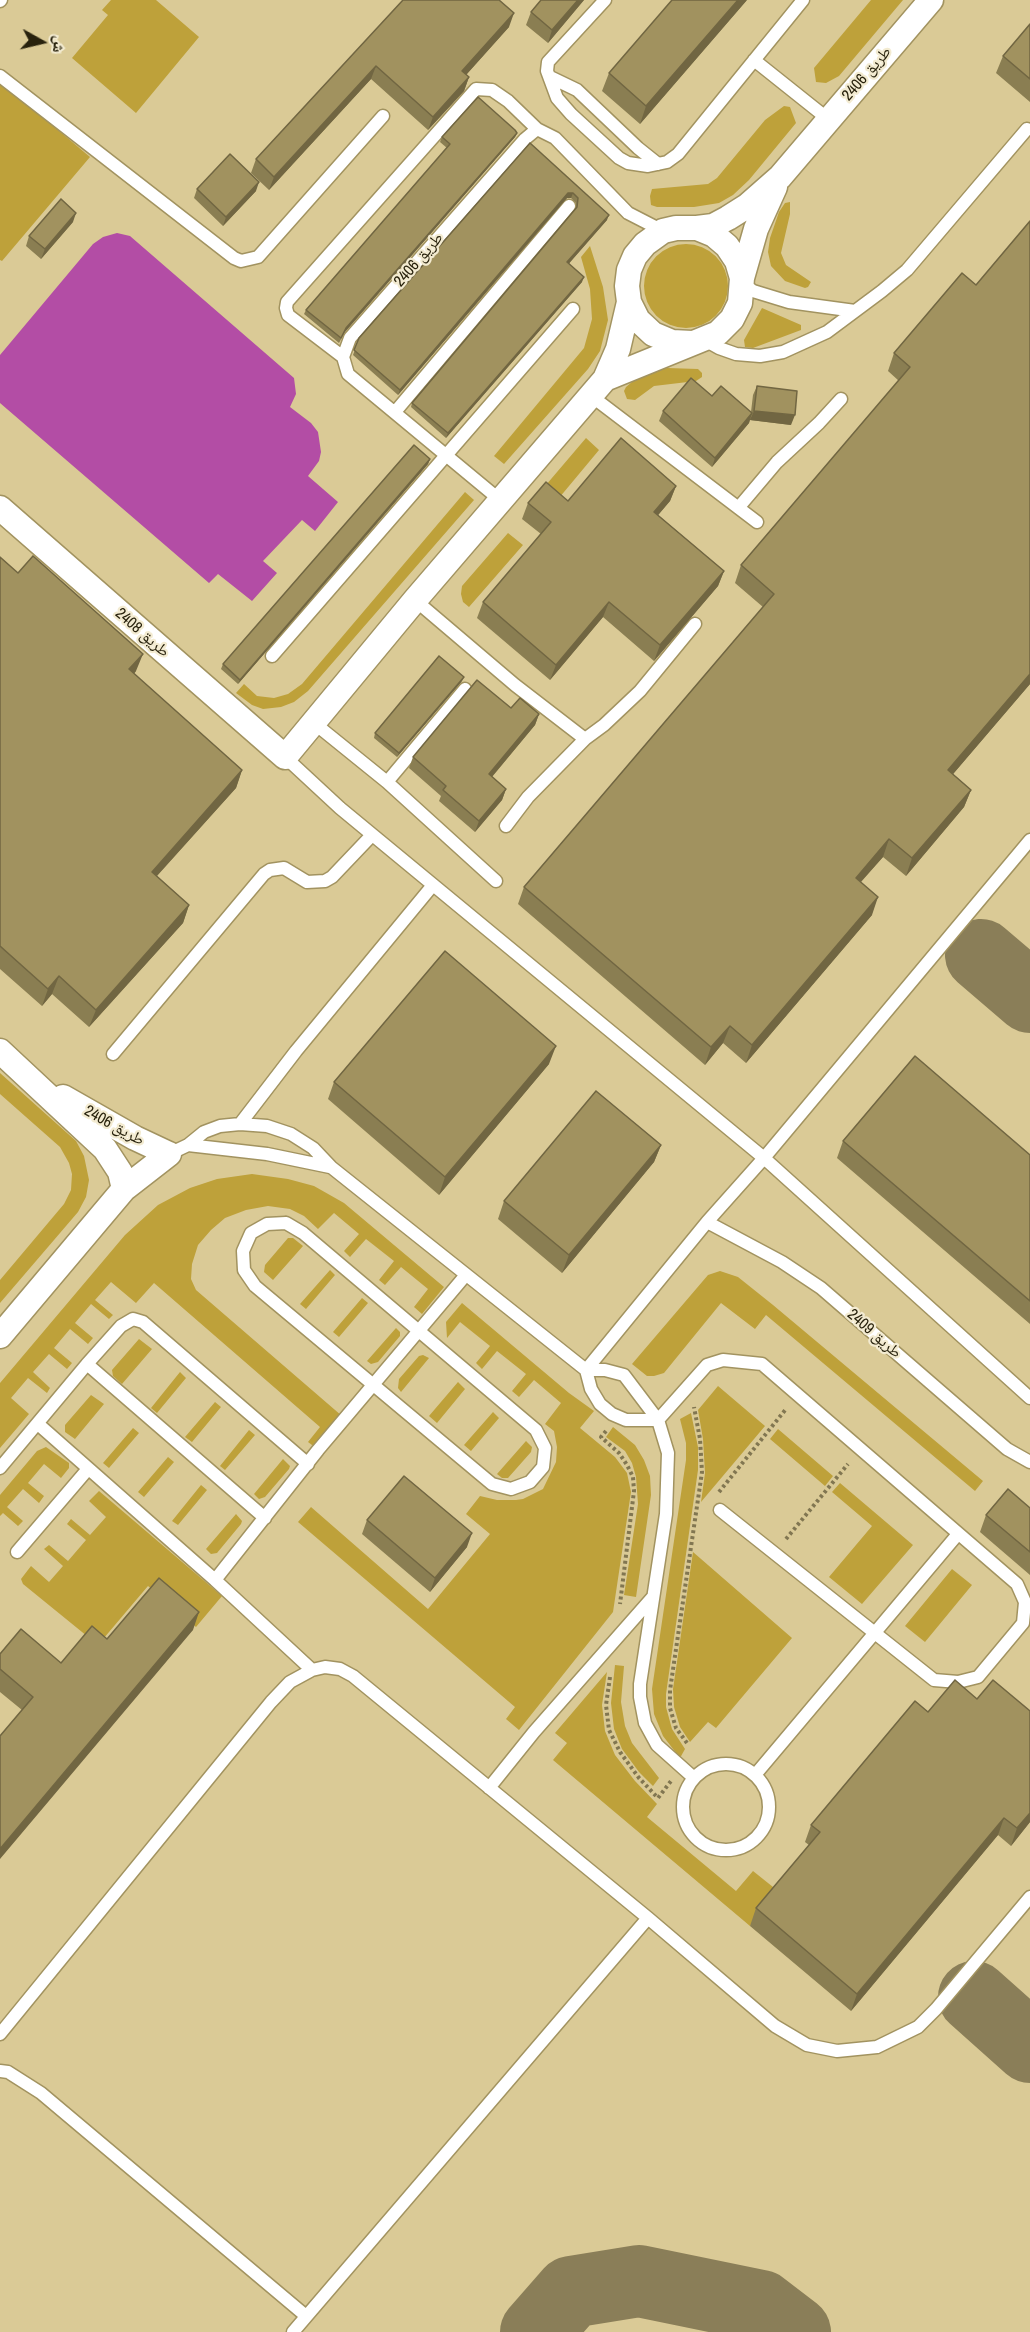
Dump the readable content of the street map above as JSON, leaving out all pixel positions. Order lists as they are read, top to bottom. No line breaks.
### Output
{"streets":{"street":["طريق 2406","طريق 2408"],"lane":["طريق 2409"]},"crossings":[["طريق 2406","طريق 2408"]],"north":"right"}
